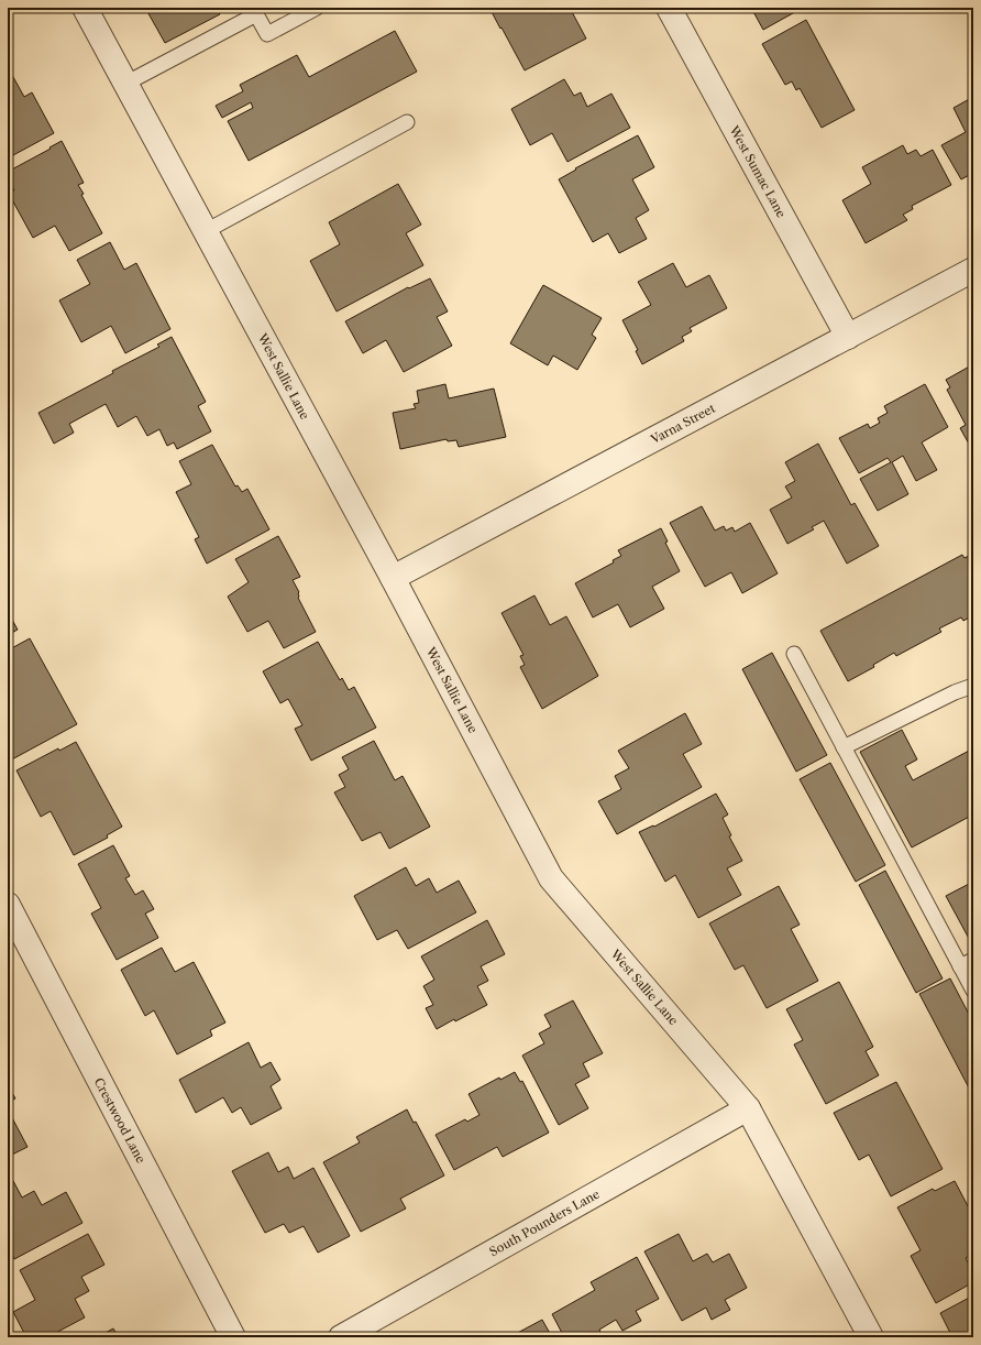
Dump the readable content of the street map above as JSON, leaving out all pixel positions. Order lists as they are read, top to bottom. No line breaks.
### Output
{"streets":{"street":["West Sumac Lane","West Sallie Lane","Varna Street","Crestwood Lane","South Pounders Lane"]},"crossings":[["West Sumac Lane","Varna Street"],["West Sallie Lane","Varna Street"],["West Sallie Lane","South Pounders Lane"]]}
